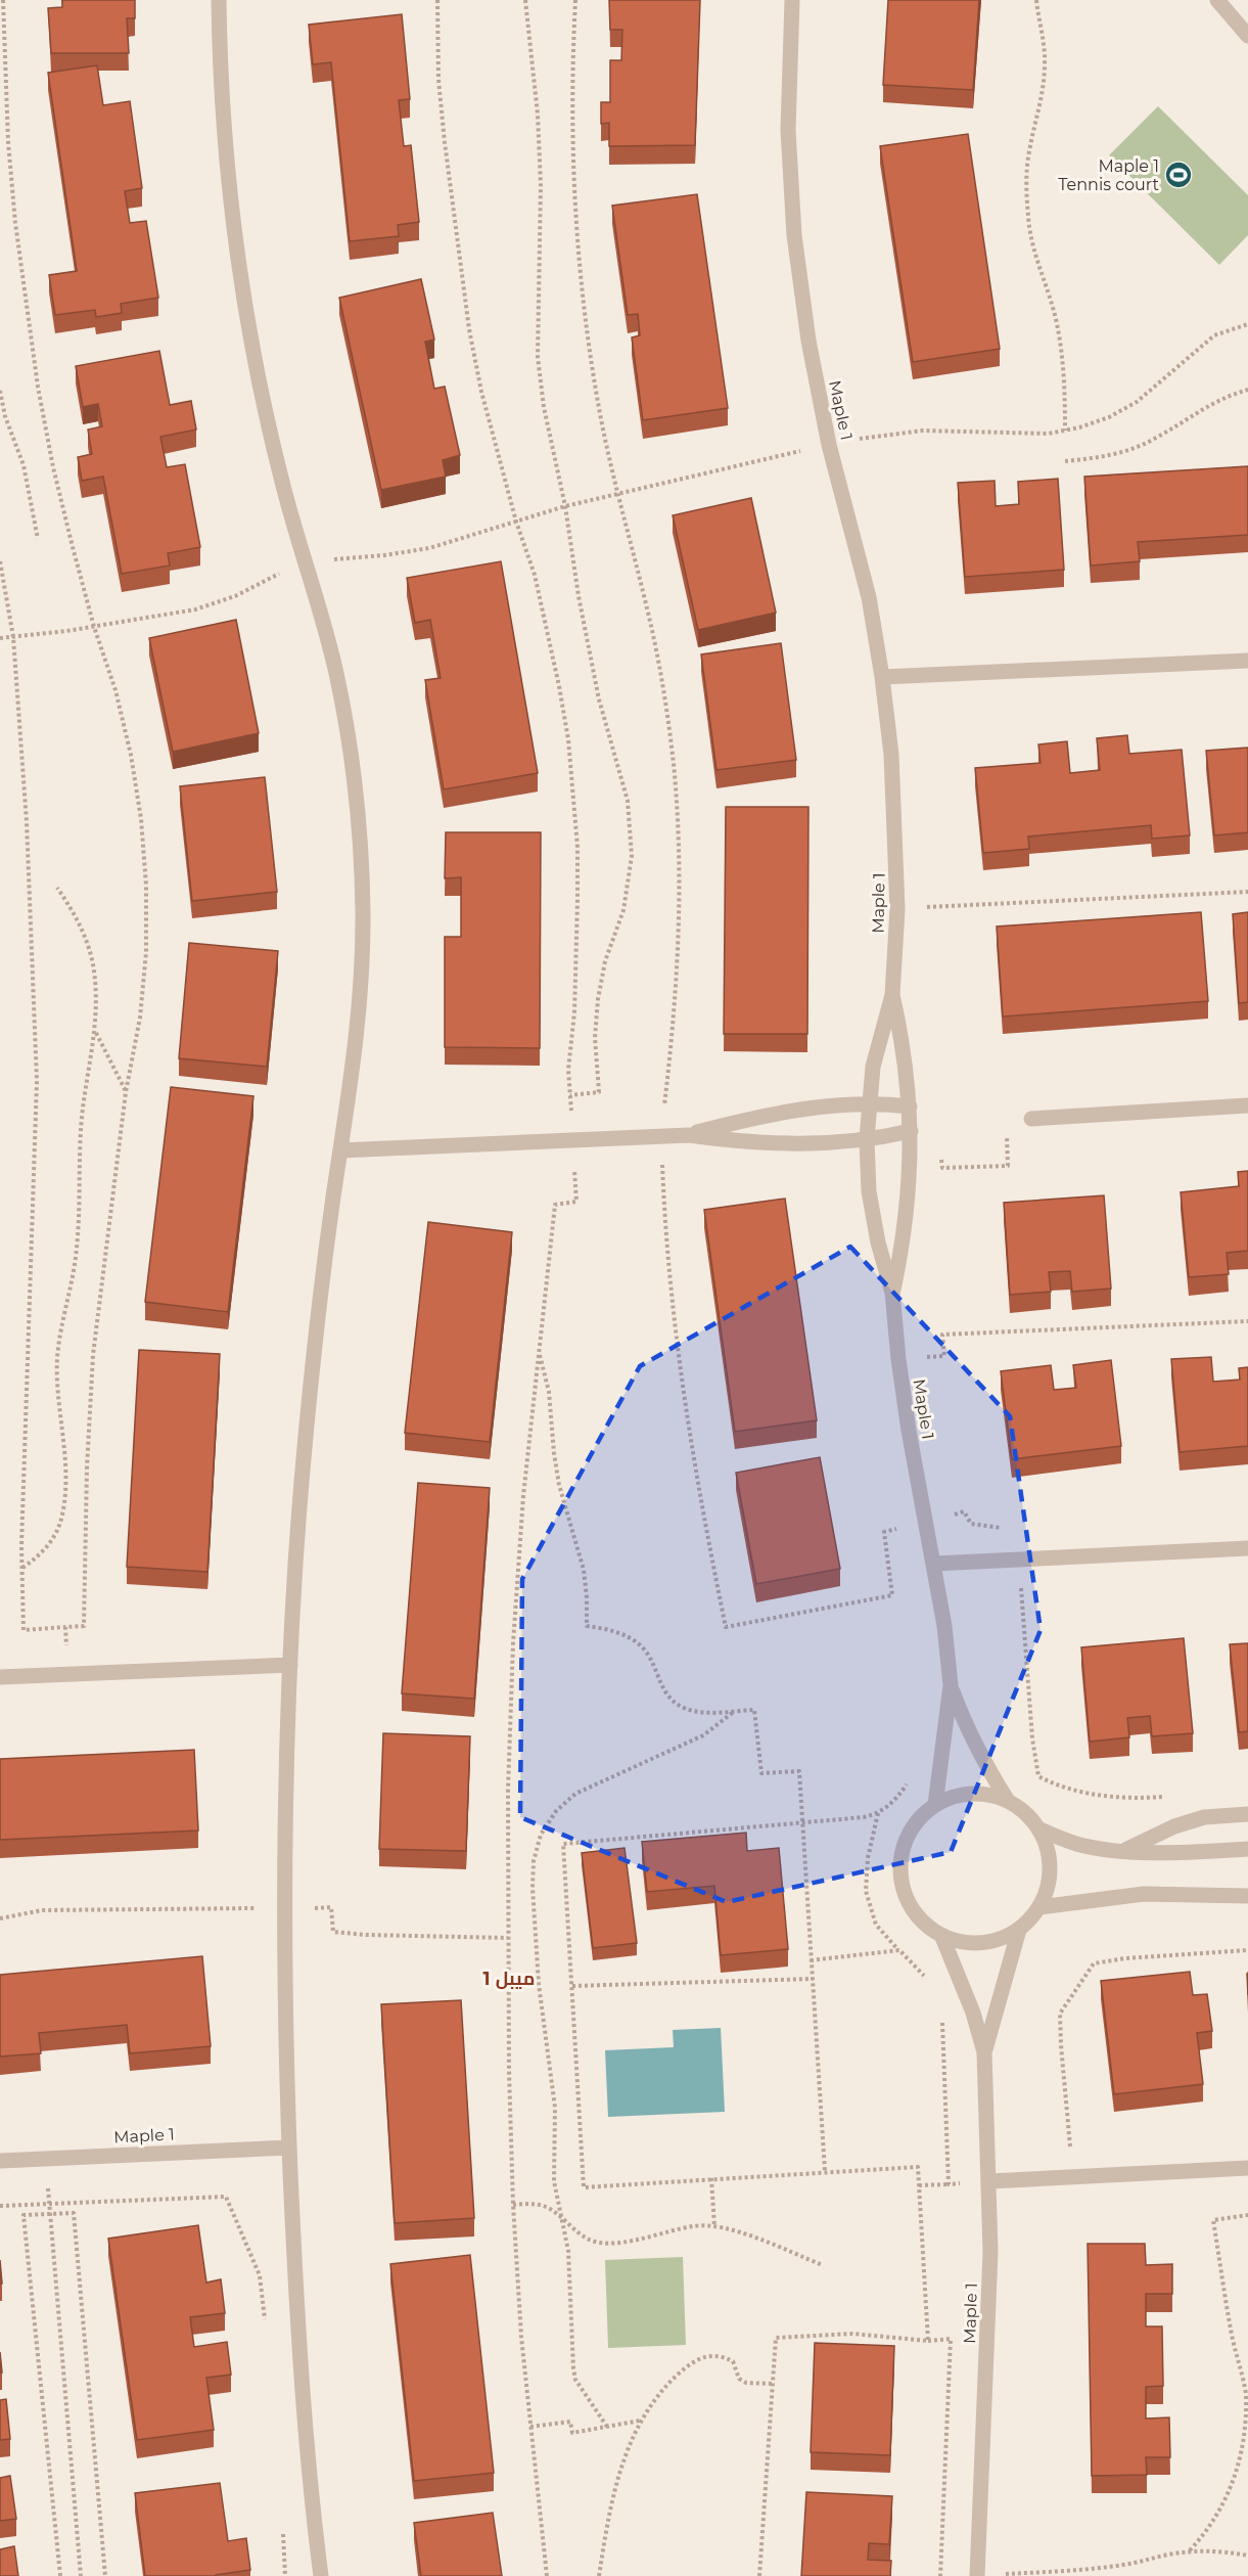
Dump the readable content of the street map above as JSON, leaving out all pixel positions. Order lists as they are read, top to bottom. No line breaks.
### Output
{"streets":{"street":["Maple 1"]},"districts":["ميبل 1"],"places":{"sports":["Maple 1 Tennis court"]}}
